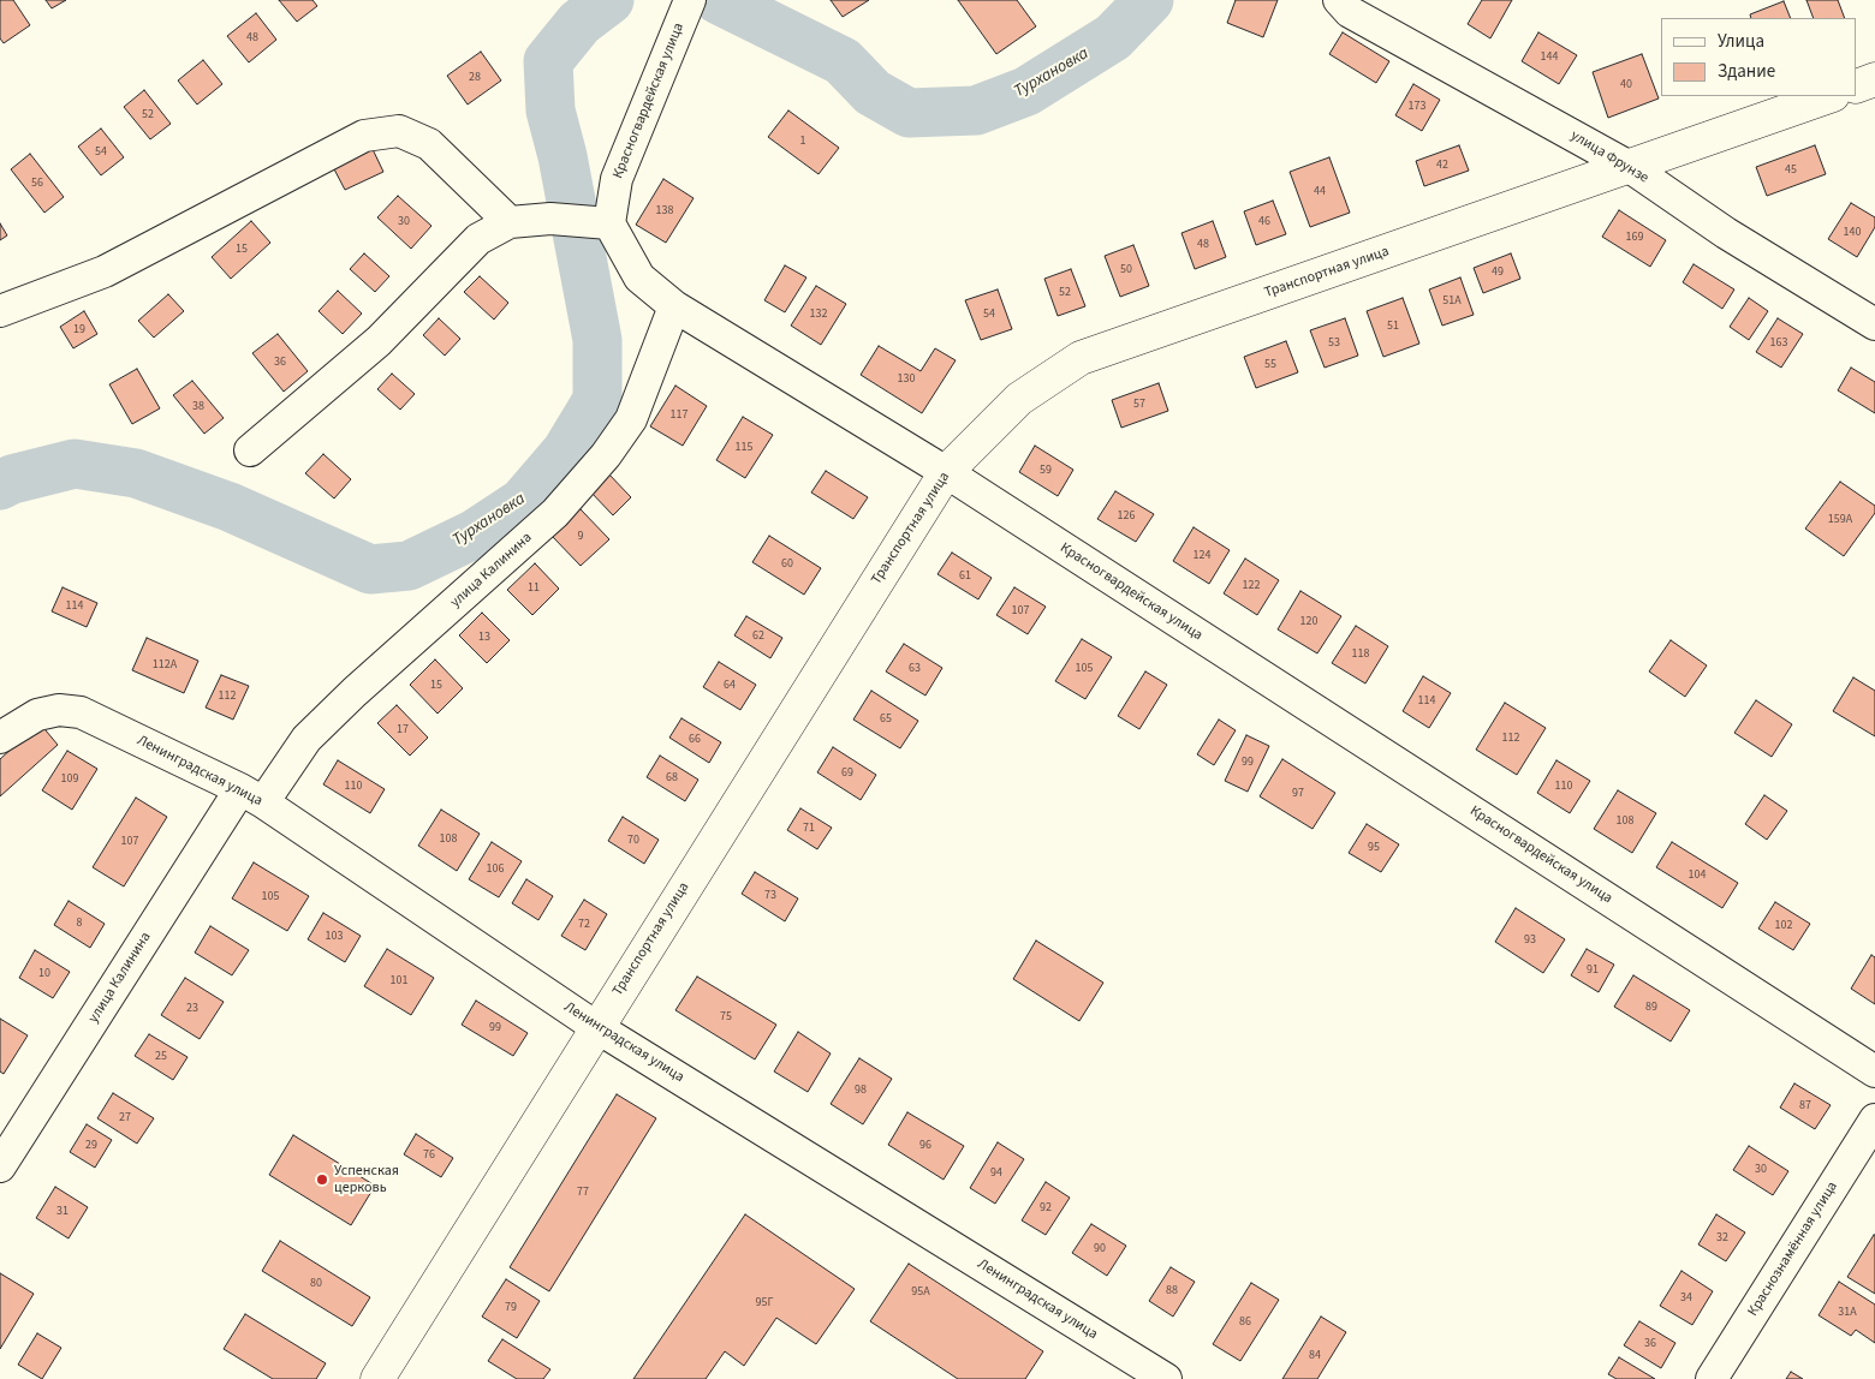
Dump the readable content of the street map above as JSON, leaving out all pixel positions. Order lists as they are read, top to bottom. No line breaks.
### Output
{"streets":{"main road":["Транспортная улица"],"street":["Красногвардейская улица","улица Фрунзе","улица Калинина","Ленинградская улица","Краснознамённая улица"]},"crossings":[["Красногвардейская улица","Транспортная улица"],["Красногвардейская улица","улица Калинина"],["улица Фрунзе","Транспортная улица"],["Транспортная улица","Ленинградская улица"],["улица Калинина","Ленинградская улица"]],"water":["Турхановка"],"places":["Успенская церковь"],"house_numbers":["48","144","28","40","173","52","1","54","42","45","56","44","138","30","46","140","169","48","15","50","49","52","51А","132","54","51","19","53","163","36","55","130","57","38","117","115","59","126","159А","9","124","60","61","122","11","114","107","120","62","13","118","112А","63","105","15","64","112","114","65","17","112","66","99","69","68","109","110","110","97","108","71","108","70","107","95","106","104","73","105","8","72","102","103","93","91","10","101","89","23","75","99","25","98","87","27","29","96","76","30","94","77","92","31","32","90","80","88","95А","34","95Г","79","31А","86","36","84"],"legend":["Улица","Здание"]}
